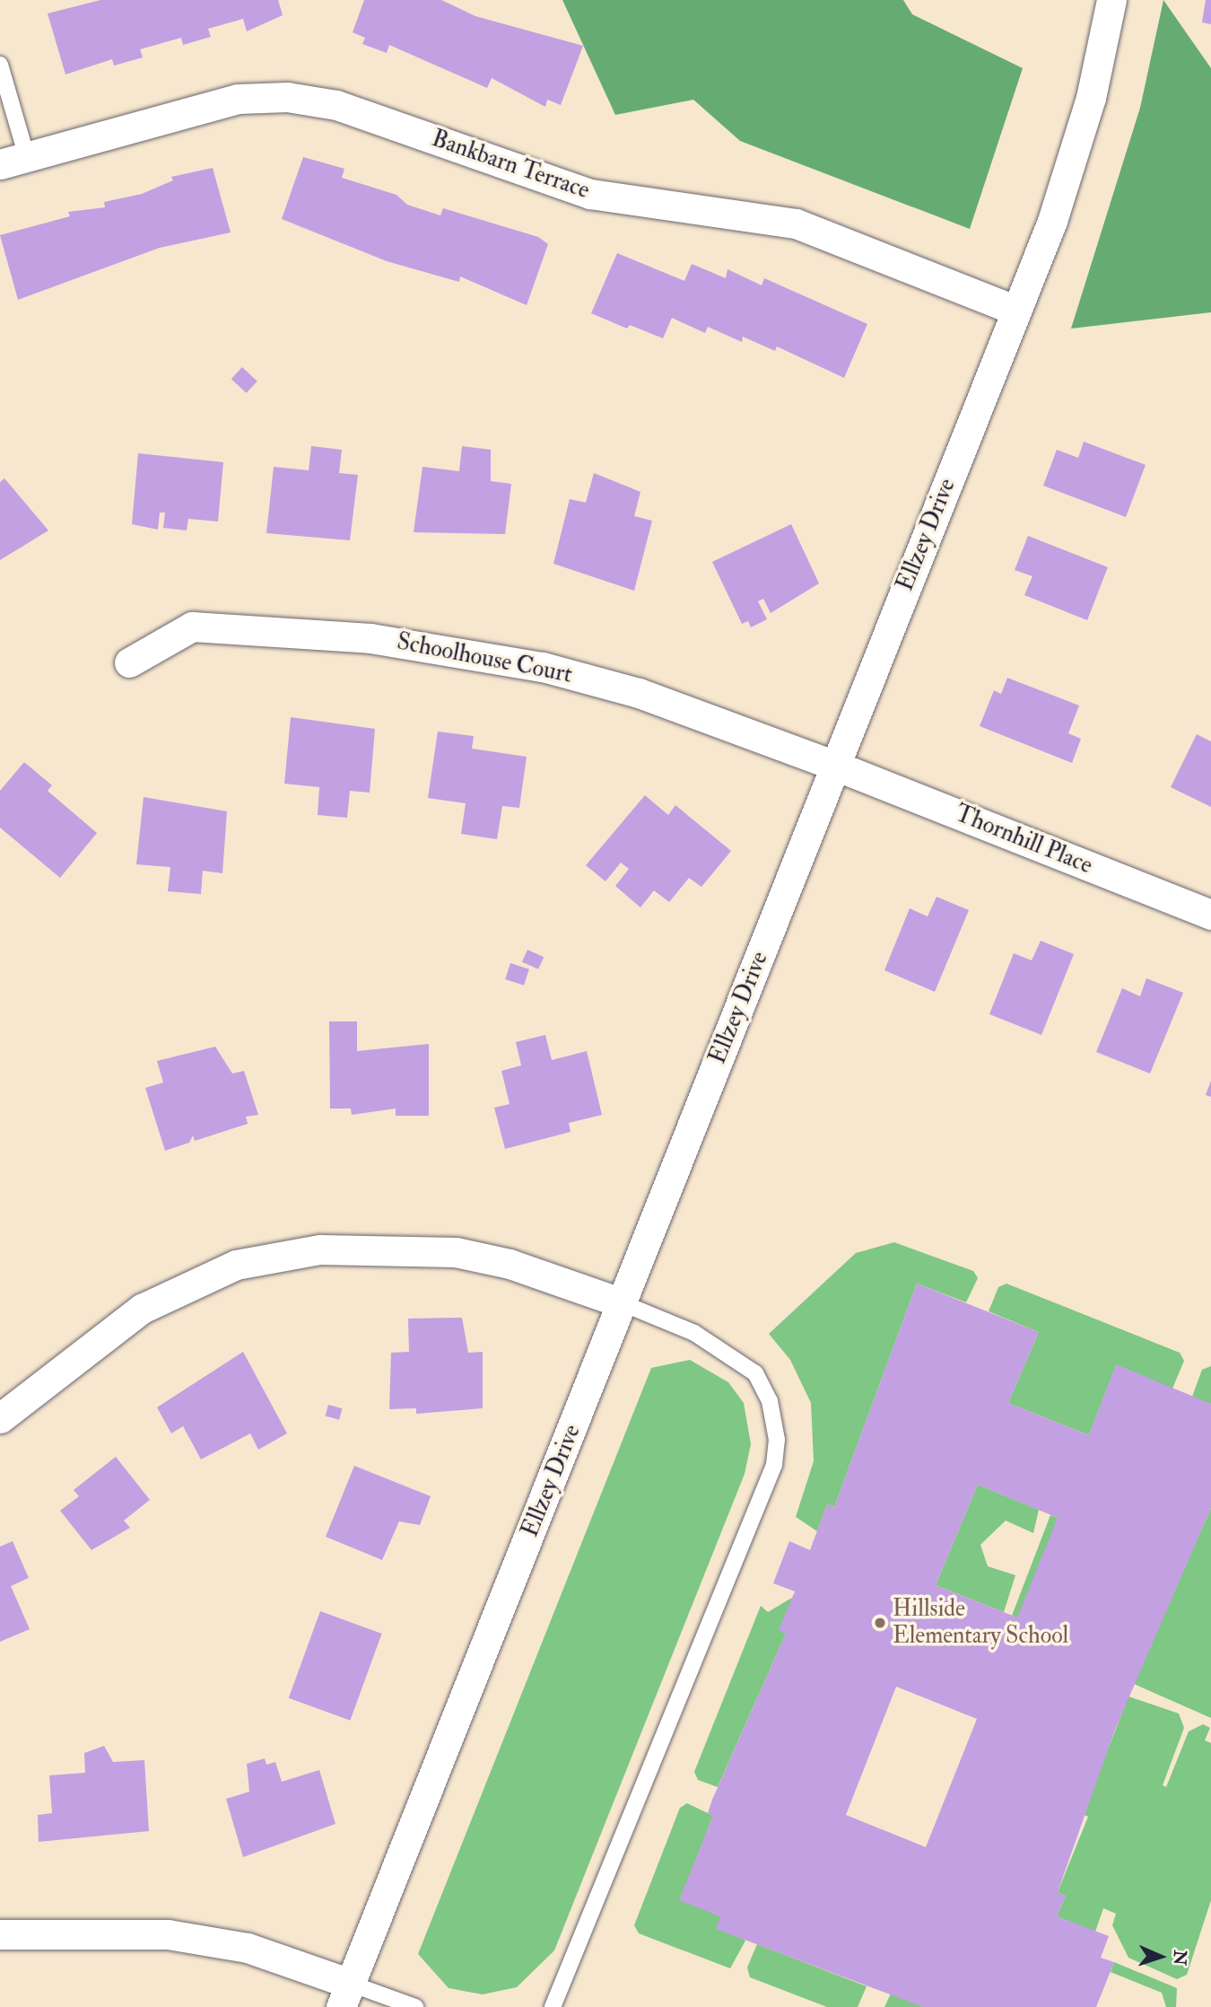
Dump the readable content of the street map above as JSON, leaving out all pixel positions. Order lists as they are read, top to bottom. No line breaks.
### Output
{"streets":{"street":["Bankbarn Terrace","Ellzey Drive","Schoolhouse Court","Thornhill Place"]},"crossings":[["Bankbarn Terrace","Ellzey Drive"],["Ellzey Drive","Schoolhouse Court"],["Ellzey Drive","Thornhill Place"],["Schoolhouse Court","Thornhill Place"]],"places":["Hillside Elementary School"],"north":"right"}
